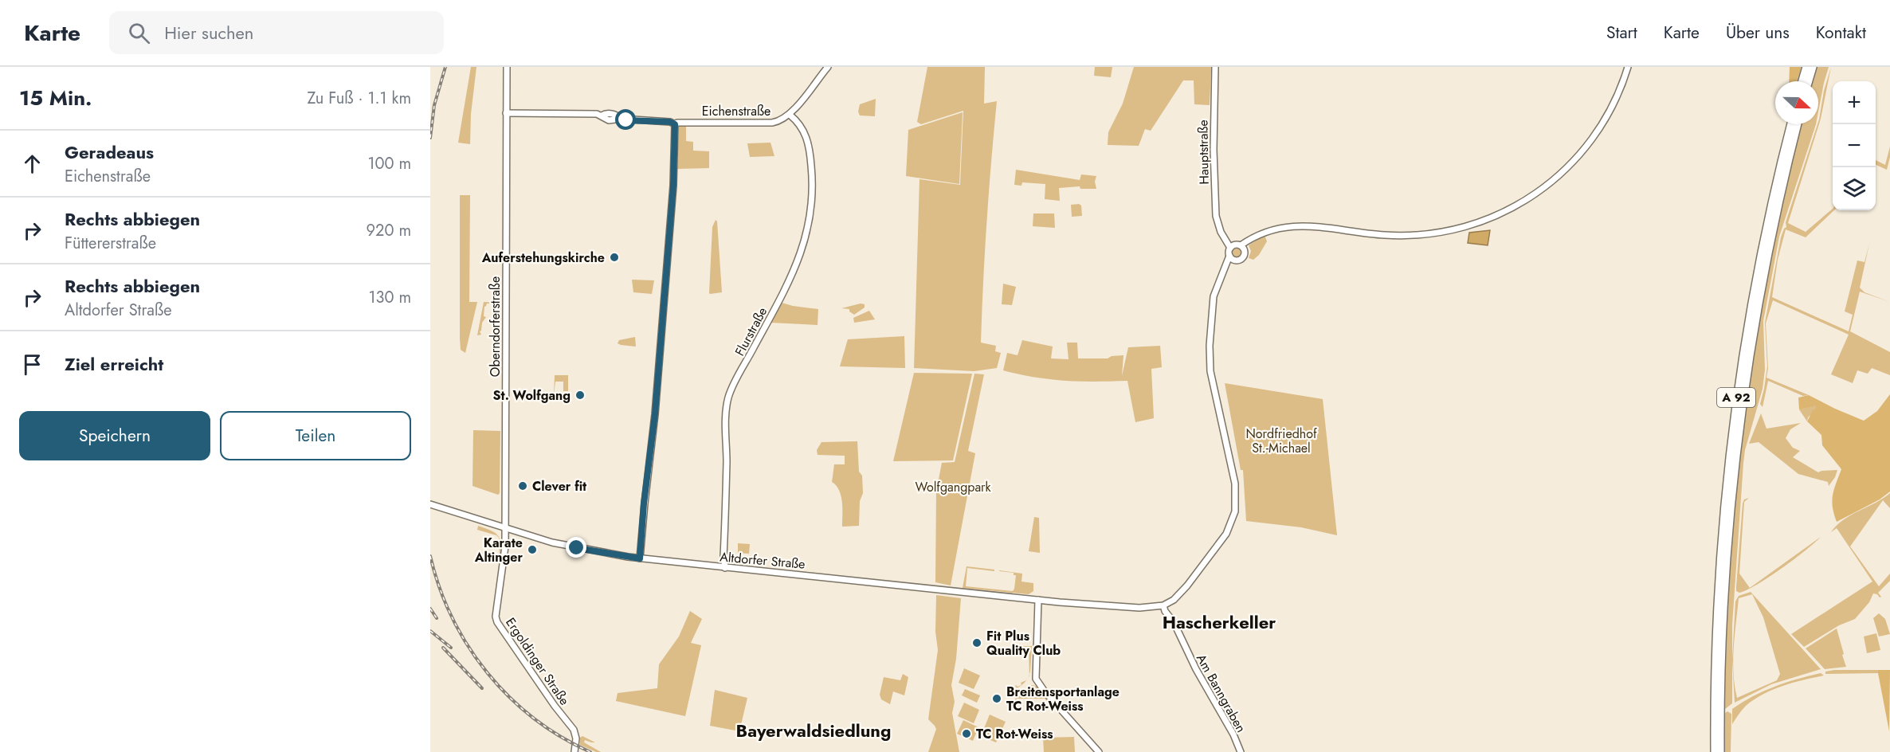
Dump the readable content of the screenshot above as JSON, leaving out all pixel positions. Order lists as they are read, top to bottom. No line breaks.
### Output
{"streets":{"highway":["A 92"],"main road":["Eichenstraße","Hauptstraße","Oberndorferstraße","Flurstraße","Altdorfer Straße","Ergoldinger Straße","Am Banngraben"]},"crossings":[["Eichenstraße","Oberndorferstraße"],["Eichenstraße","Flurstraße"],["Oberndorferstraße","Altdorfer Straße"],["Oberndorferstraße","Ergoldinger Straße"],["Flurstraße","Altdorfer Straße"],["Altdorfer Straße","Ergoldinger Straße"],["Altdorfer Straße","Am Banngraben"]],"districts":["Hascherkeller","Bayerwaldsiedlung"],"parks":["Nordfriedhof St.-Michael","Wolfgangpark"],"places":["Auferstehungskirche","St. Wolfgang","Clever fit","Karate Altinger","Fit Plus Quality Club","Breitensportanlage TC Rot-Weiss","TC Rot-Weiss"],"north":"right","page":{"header":"Karte","search":"Hier suchen","nav":["Start","Karte","Über uns","Kontakt"],"heading":["15 Min.","Zu Fuß · 1.1 km"],"map_buttons":["+","−"],"list":[["Geradeaus","Eichenstraße","100 m"],["Rechts abbiegen","Füttererstraße","920 m"],["Rechts abbiegen","Altdorfer Straße","130 m"],"Ziel erreicht"],"buttons":["Speichern","Teilen"]}}
